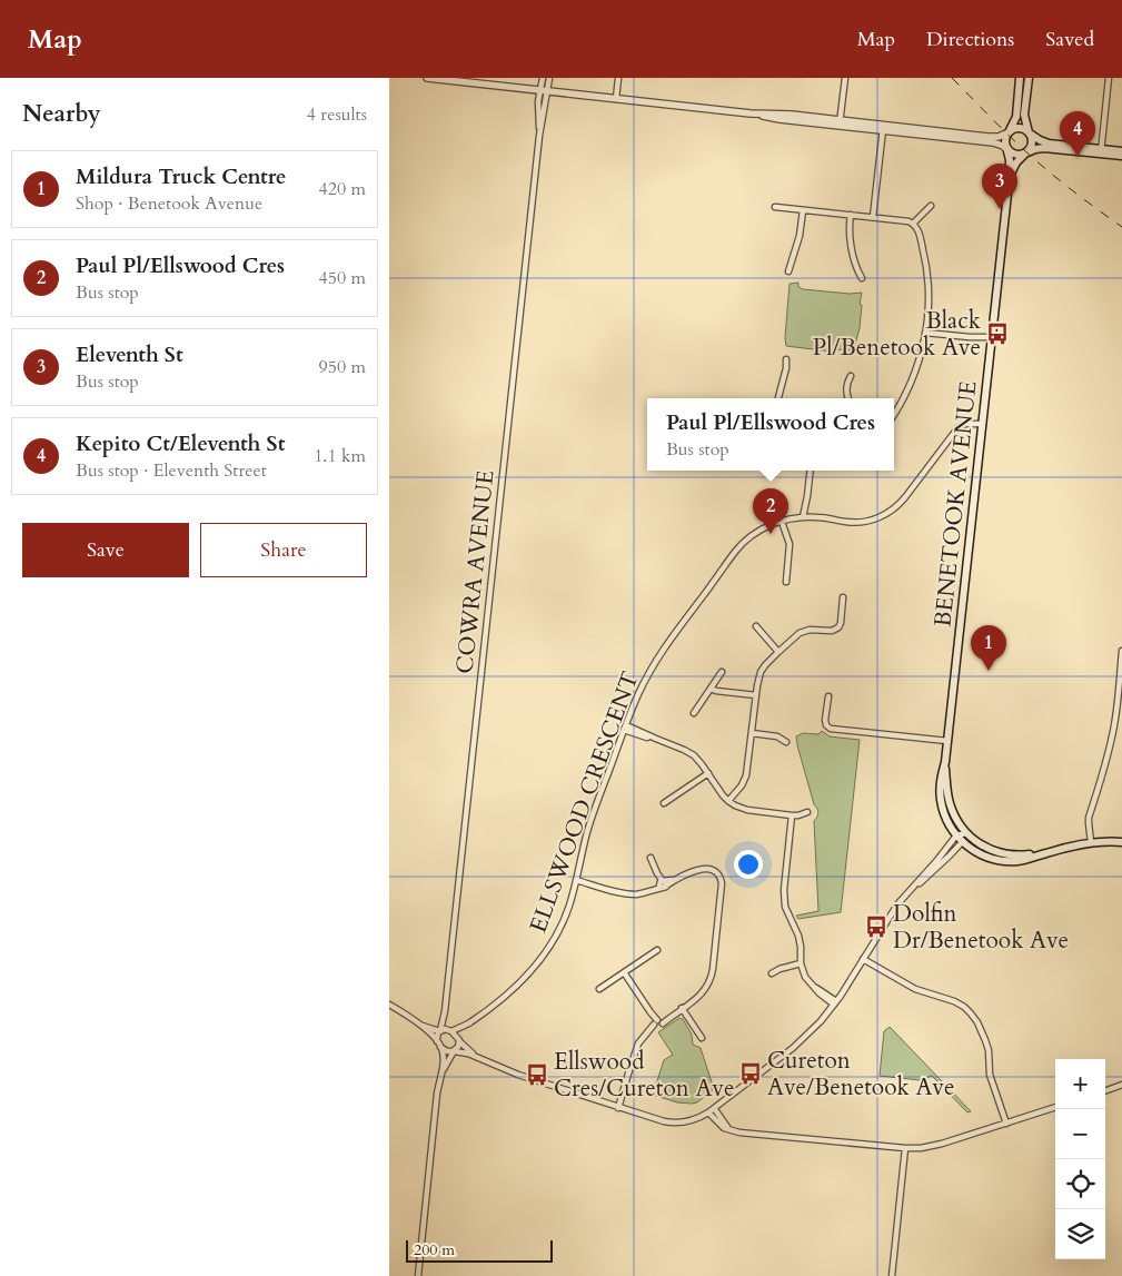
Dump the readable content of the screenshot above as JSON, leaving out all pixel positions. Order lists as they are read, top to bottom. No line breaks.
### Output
{"streets":{"main road":["BENETOOK AVENUE"],"street":["COWRA AVENUE","ELLSWOOD CRESCENT"]},"crossings":[["BENETOOK AVENUE","ELLSWOOD CRESCENT"]],"places":{"bus stop":["Black Pl/Benetook Ave","Dolfin Dr/Benetook Ave","Cureton Ave/Benetook Ave","Ellswood Cres/Cureton Ave"]},"scale_bar":"200 m","page":{"header":"Map","nav":["Map","Directions","Saved"],"heading":["Nearby","4 results"],"pins":["4","3","2","1"],"list":[{"mark":"1","name":"Mildura Truck Centre","note":"Shop · Benetook Avenue","value":"420 m"},{"mark":"2","name":"Paul Pl/Ellswood Cres","note":"Bus stop","value":"450 m"},{"mark":"3","name":"Eleventh St","note":"Bus stop","value":"950 m"},{"mark":"4","name":"Kepito Ct/Eleventh St","note":"Bus stop · Eleventh Street","value":"1.1 km"}],"popup":["Paul Pl/Ellswood Cres","Bus stop"],"buttons":["Save","Share"],"map_buttons":["+","−"],"scale":"200 m"}}
